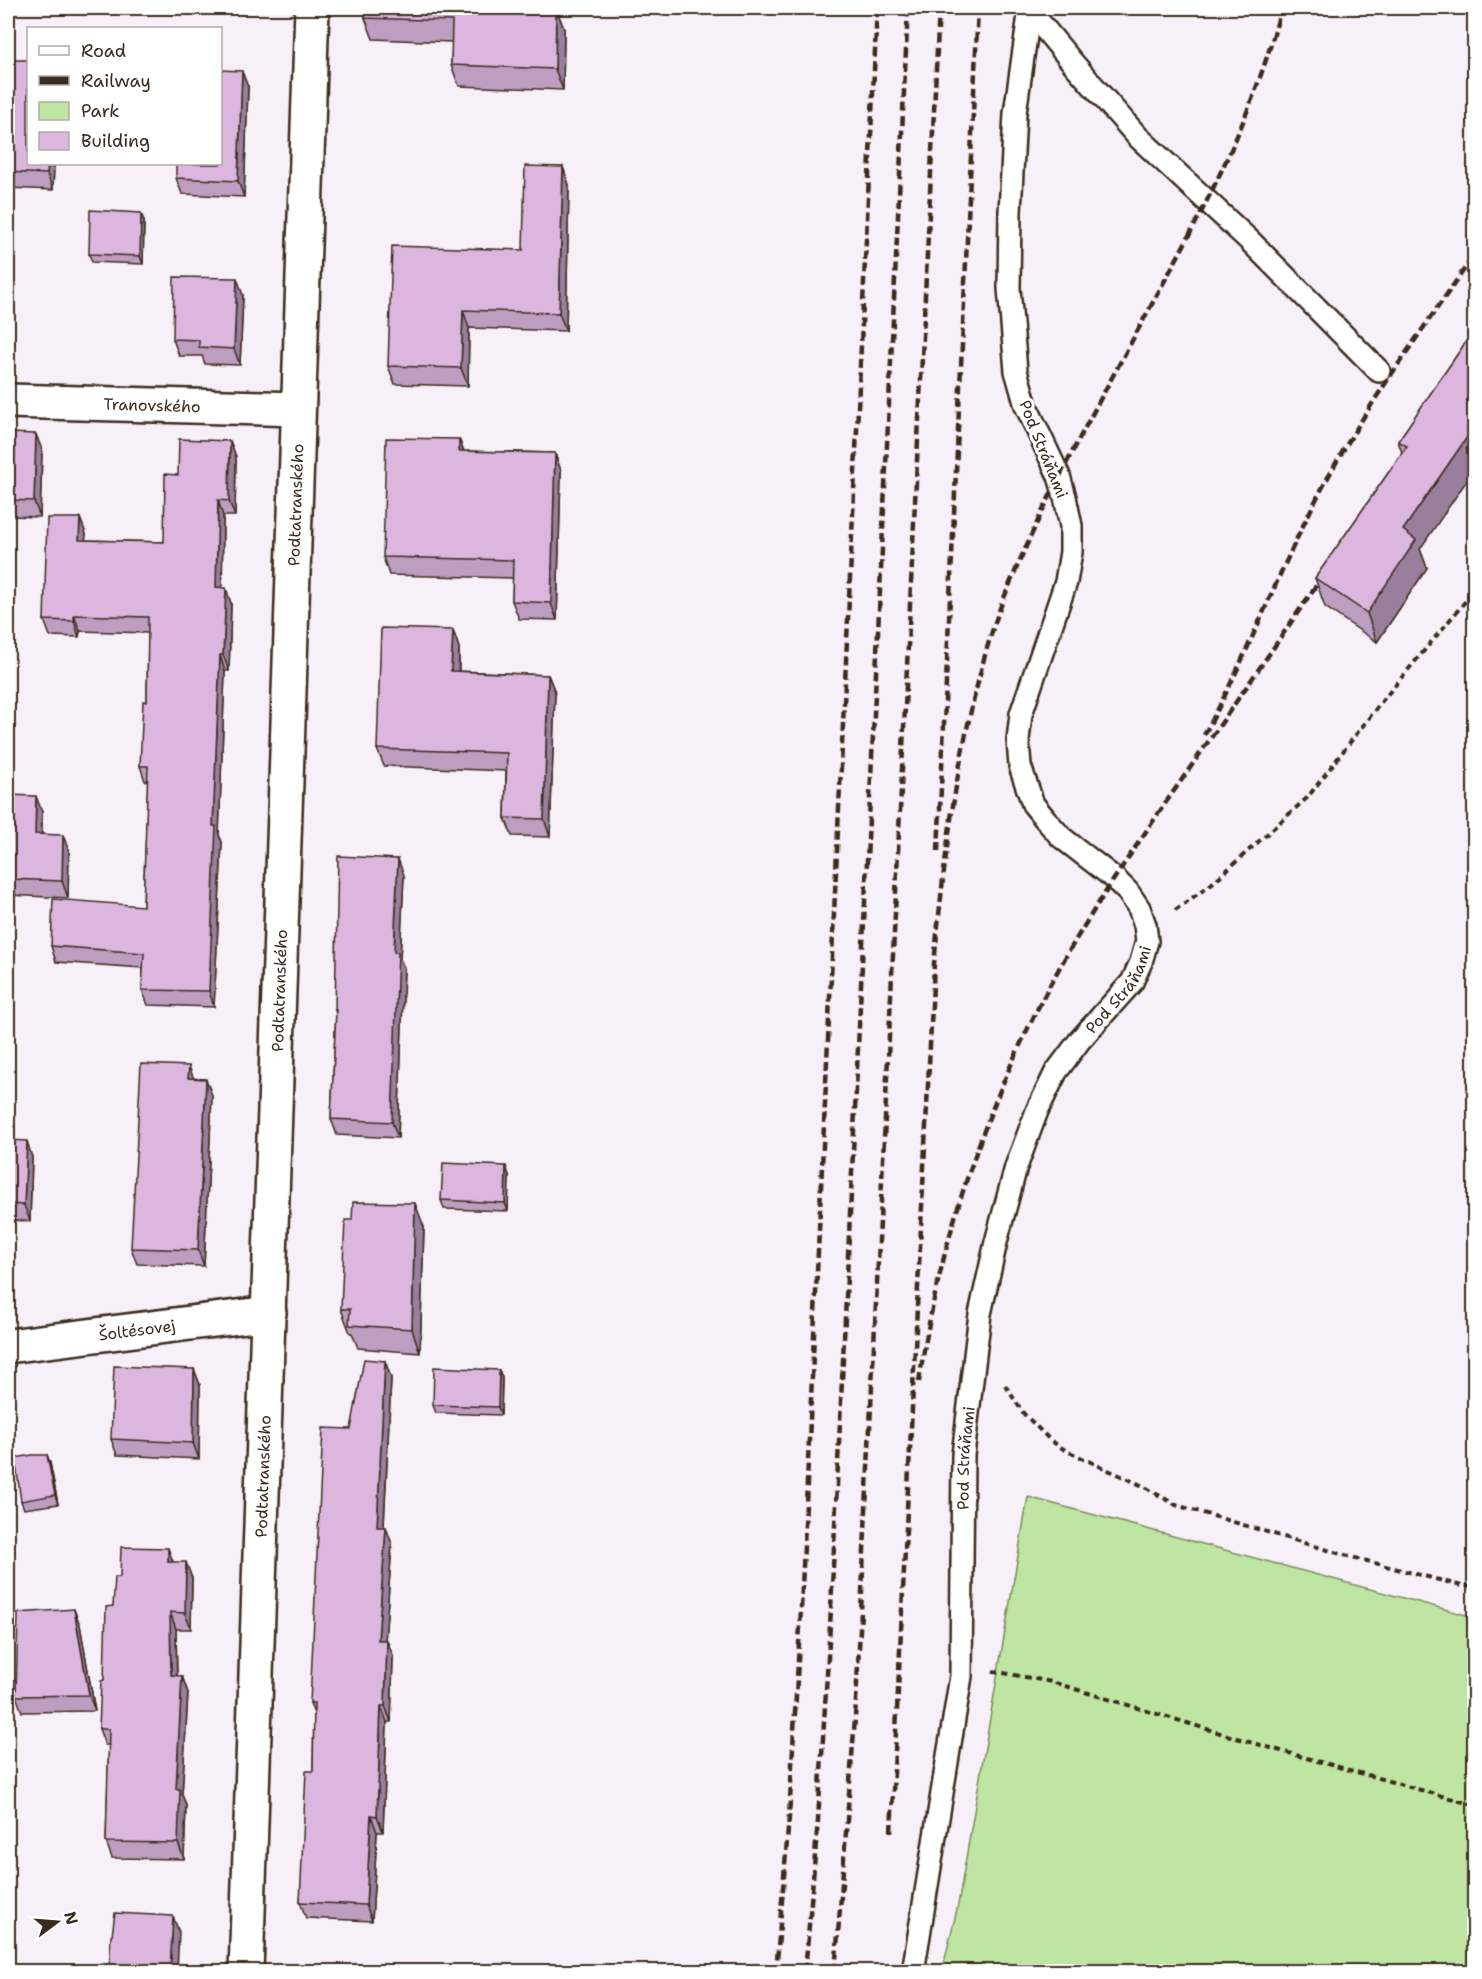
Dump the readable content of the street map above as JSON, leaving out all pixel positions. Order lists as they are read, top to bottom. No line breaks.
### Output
{"streets":{"street":["Tranovského","Podtatranského","Šoltésovej"],"lane":["Pod Stráňami"]},"crossings":[["Tranovského","Podtatranského"],["Podtatranského","Šoltésovej"]],"legend":["Road","Railway","Park","Building"],"north":"right"}
